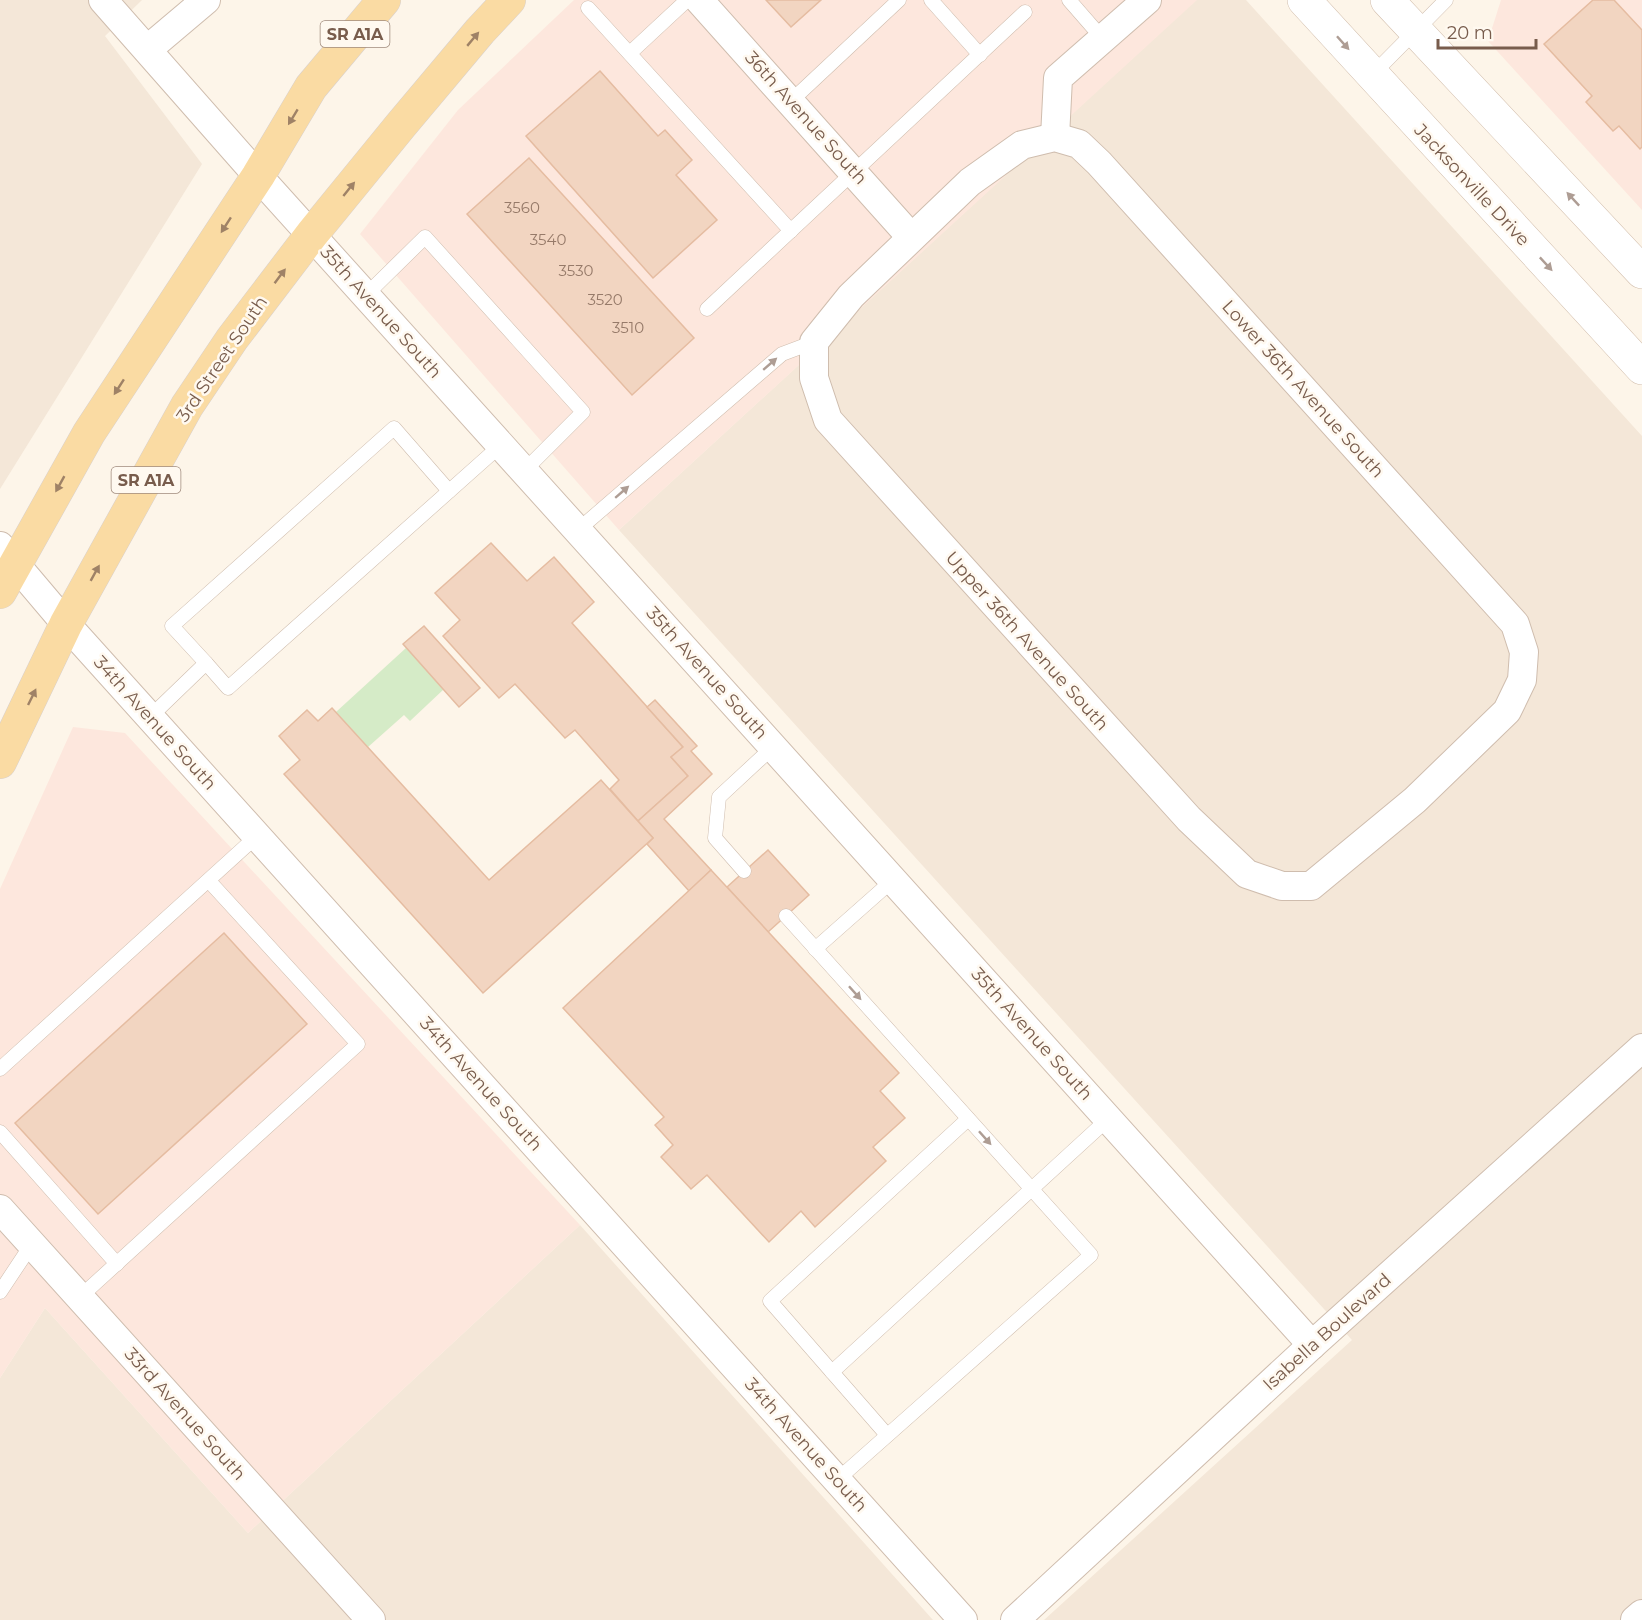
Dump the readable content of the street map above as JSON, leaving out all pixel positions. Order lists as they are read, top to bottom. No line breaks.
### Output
{"streets":{"main road":["SR A1A","3rd Street South"],"street":["36th Avenue South","Jacksonville Drive","35th Avenue South","Lower 36th Avenue South","Upper 36th Avenue South","34th Avenue South","Isabella Boulevard","33rd Avenue South"]},"crossings":[["SR A1A","35th Avenue South"],["SR A1A","34th Avenue South"],["35th Avenue South","3rd Street South"],["35th Avenue South","Isabella Boulevard"],["3rd Street South","34th Avenue South"],["Lower 36th Avenue South","Upper 36th Avenue South"]],"house_numbers":["3560","3540","3530","3520","3510"],"scale_bar":"20 m"}
